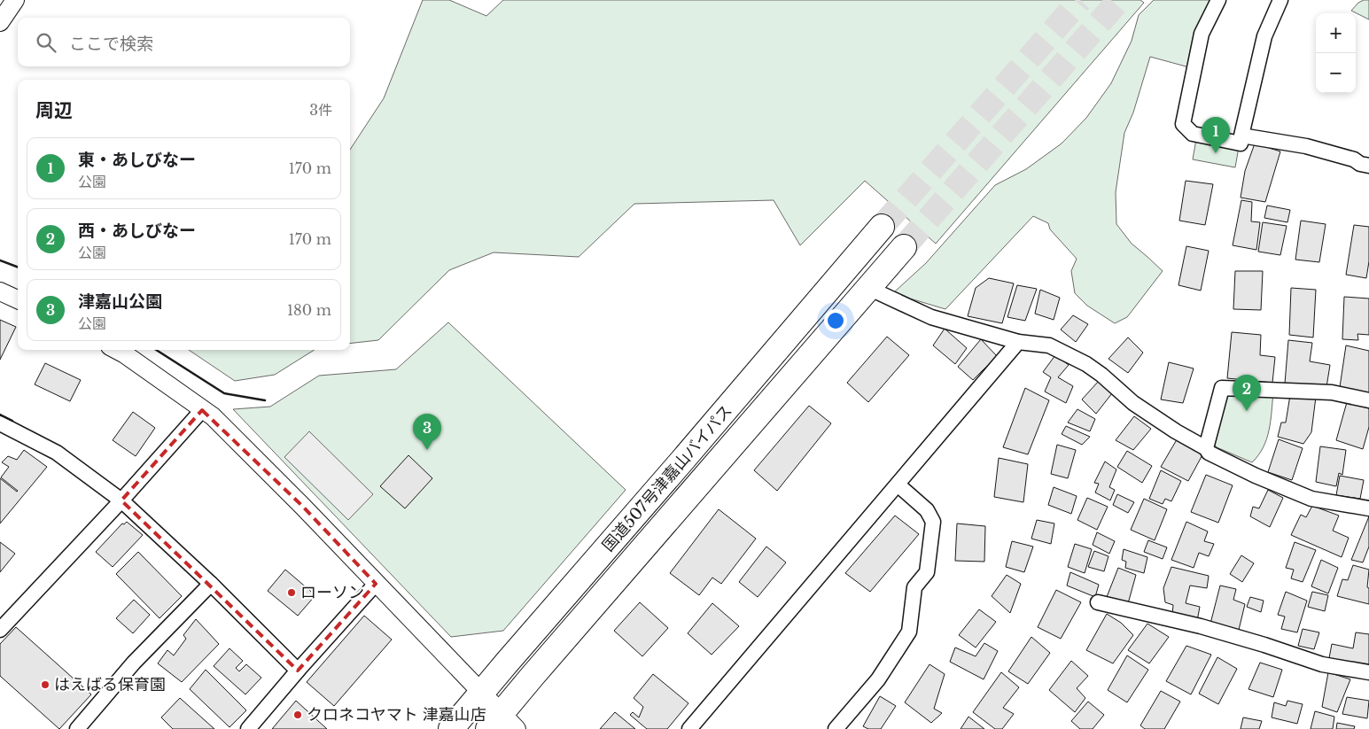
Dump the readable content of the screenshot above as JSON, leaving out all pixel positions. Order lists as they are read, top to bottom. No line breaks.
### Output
{"streets":{"highway":["国道507号津嘉山バイパス"]},"places":["ローソン","はえばる保育園","クロネコヤマト 津嘉山店"],"page":{"map_buttons":["+","−"],"search":"ここで検索","heading":["周辺","3件"],"pins":["1","2","3"],"list":[{"mark":"1","name":"東・あしびなー","note":"公園","value":"170 m"},{"mark":"2","name":"西・あしびなー","note":"公園","value":"170 m"},{"mark":"3","name":"津嘉山公園","note":"公園","value":"180 m"}]}}
